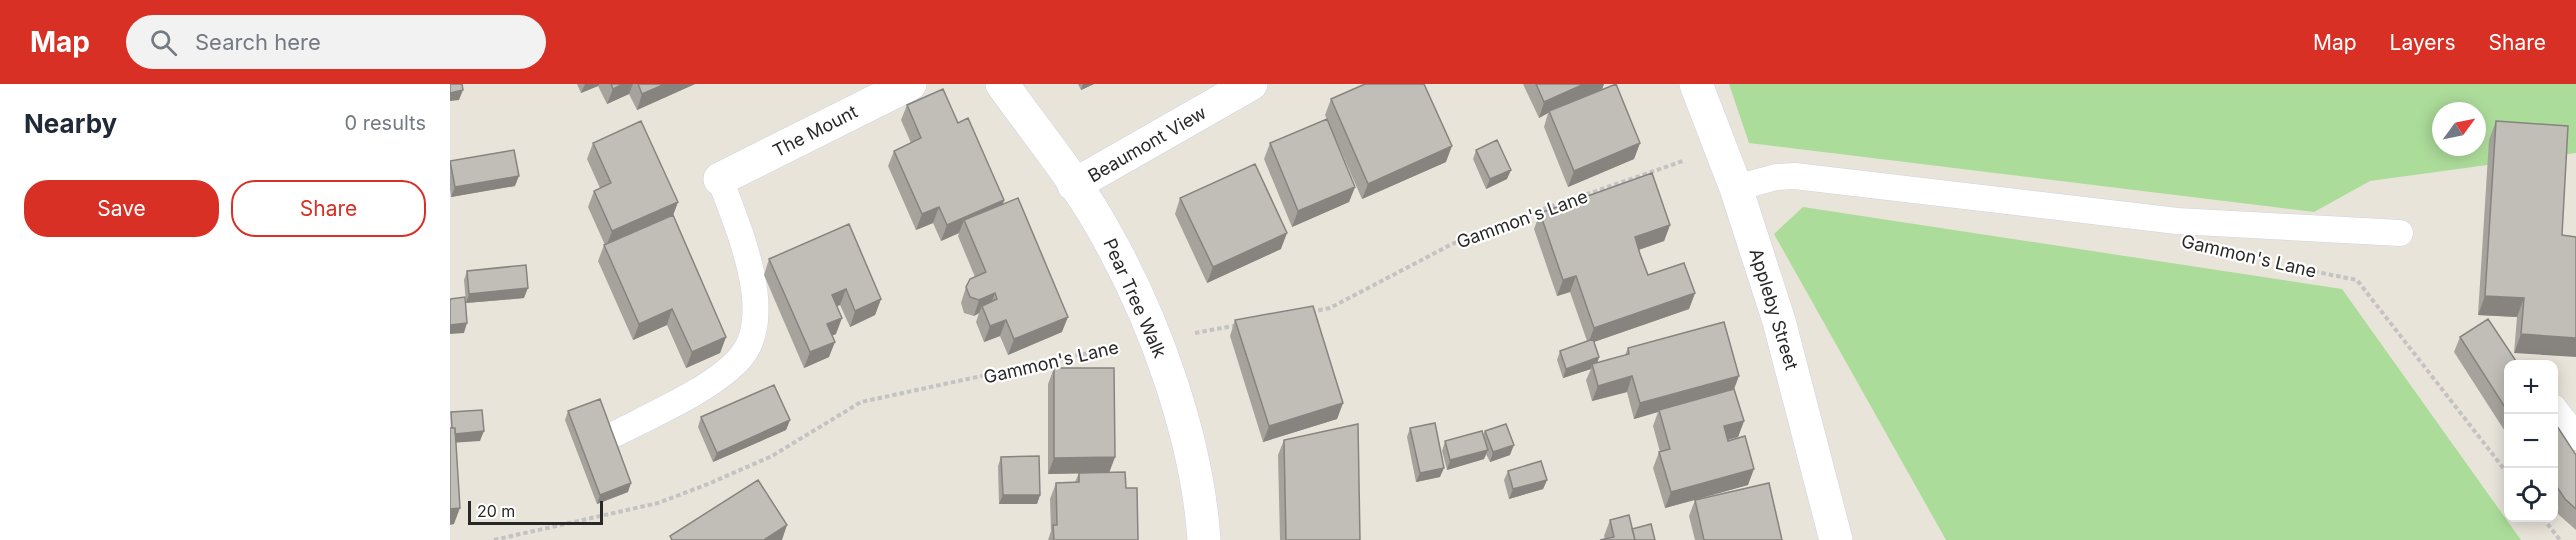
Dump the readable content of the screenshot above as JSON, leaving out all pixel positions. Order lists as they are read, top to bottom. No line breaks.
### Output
{"streets":{"street":["The Mount","Beaumont View","Pear Tree Walk","Appleby Street"],"lane":["Gammon's Lane"]},"crossings":[["Beaumont View","Pear Tree Walk"],["Gammon's Lane","Appleby Street"]],"scale_bar":"20 m","north":"top right","page":{"header":"Map","search":"Search here","nav":["Map","Layers","Share"],"heading":["Nearby","0 results"],"buttons":["Save","Share"],"map_buttons":["+","−"],"scale":"20 m"}}
